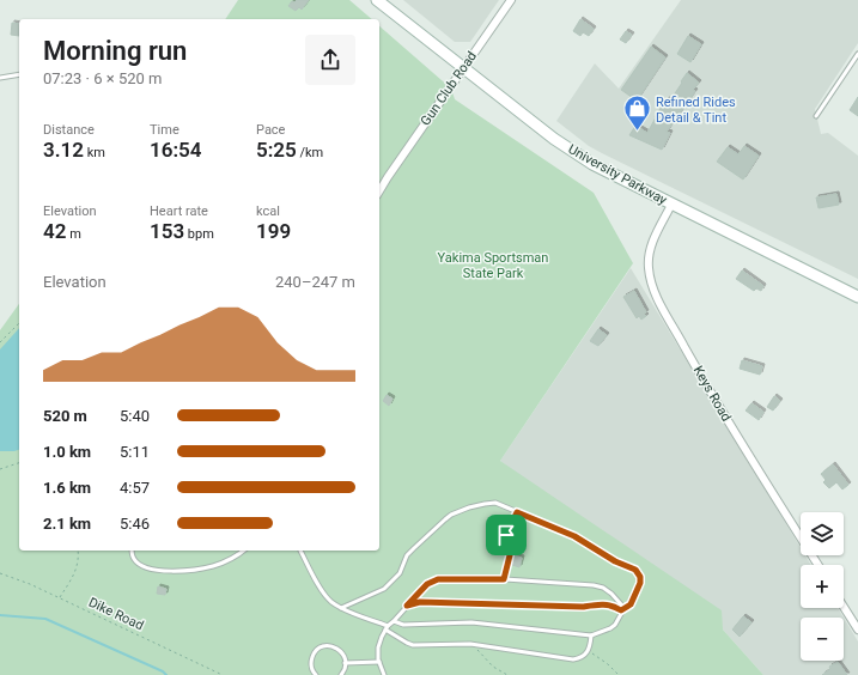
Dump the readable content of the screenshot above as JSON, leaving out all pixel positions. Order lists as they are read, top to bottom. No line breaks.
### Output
{"streets":{"main road":["University Parkway"],"street":["Gun Club Road","Keys Road"],"path":["Dike Road"]},"crossings":[["Gun Club Road","University Parkway"],["University Parkway","Keys Road"]],"parks":["Yakima Sportsman State Park"],"places":{"shop":["Refined Rides Detail & Tint"]},"page":{"heading":["Morning run","07:23 · 6 × 520 m"],"stats":[["Distance","3.12 km"],["Time","16:54"],["Pace","5:25 /km"],["Elevation","42 m"],["Heart rate","153 bpm"],["kcal","199"]],"chart":["Elevation","240–247 m"],"list":[{"name":"520 m","note":"5:40"},{"name":"1.0 km","note":"5:11"},{"name":"1.6 km","note":"4:57"},{"name":"2.1 km","note":"5:46"}],"map_buttons":["+","−"]}}
